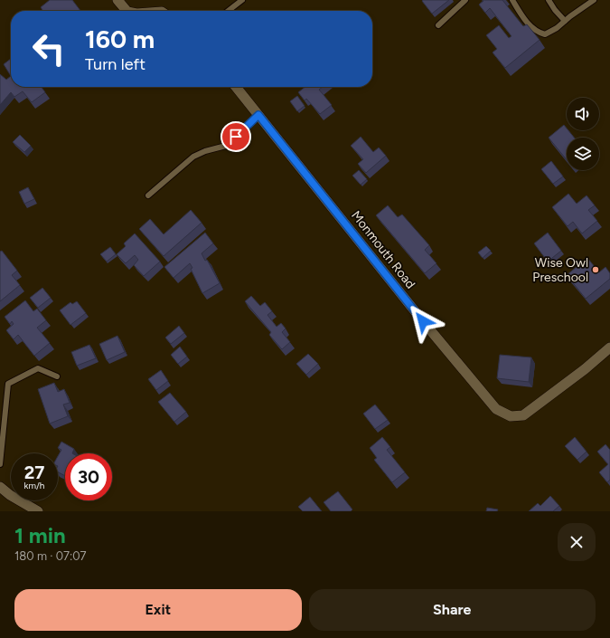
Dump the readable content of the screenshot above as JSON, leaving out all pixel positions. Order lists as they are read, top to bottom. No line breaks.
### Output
{"streets":{"street":["Monmouth Road"]},"places":["Wise Owl Preschool"],"page":{"turn":["160 m","Turn left"],"speed":"27 km/h","limit":"30","heading":["1 min","180 m · 07:07"],"buttons":["Exit","Share"]}}
